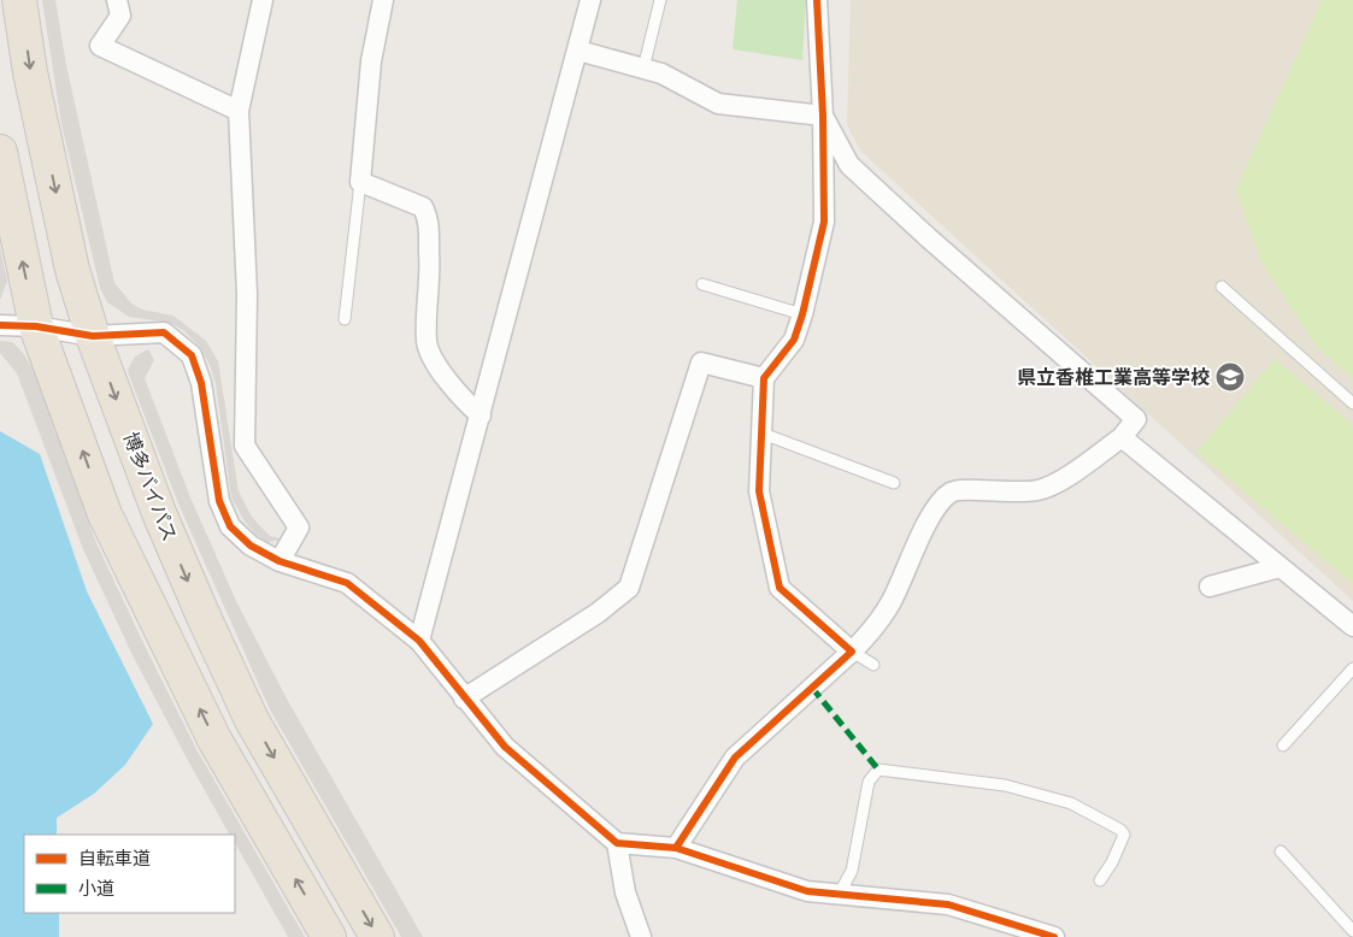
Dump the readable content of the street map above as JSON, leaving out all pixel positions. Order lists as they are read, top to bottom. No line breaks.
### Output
{"streets":{"highway":["博多バイパス"]},"places":{"school or university":["県立香椎工業高等学校"]},"legend":["自転車道","小道"]}
